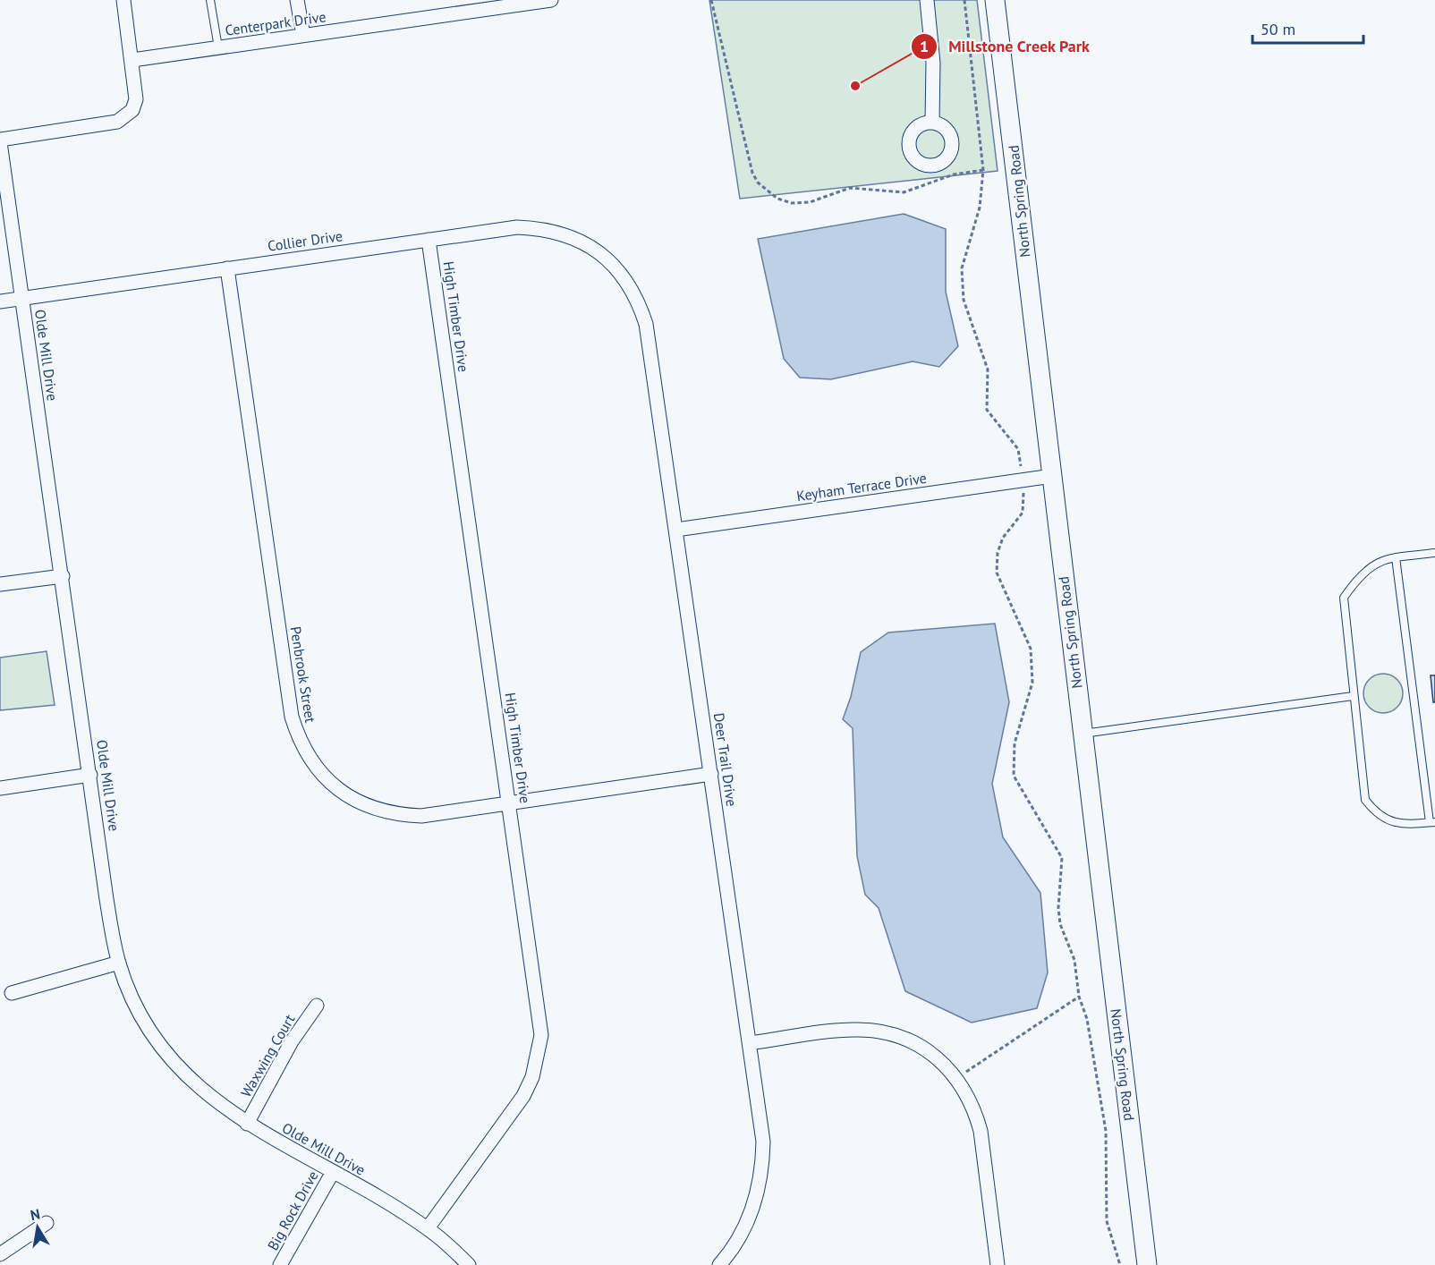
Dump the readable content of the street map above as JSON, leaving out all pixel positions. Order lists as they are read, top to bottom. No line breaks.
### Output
{"streets":{"main road":["North Spring Road"],"street":["Centerpark Drive","Collier Drive","High Timber Drive","Olde Mill Drive","Keyham Terrace Drive","Penbrook Street","Deer Trail Drive","Waxwing Court","Big Rock Drive"]},"crossings":[["Centerpark Drive","Olde Mill Drive"],["North Spring Road","Keyham Terrace Drive"],["Collier Drive","High Timber Drive"],["Collier Drive","Olde Mill Drive"],["Collier Drive","Penbrook Street"],["Collier Drive","Deer Trail Drive"],["High Timber Drive","Olde Mill Drive"],["High Timber Drive","Penbrook Street"],["Olde Mill Drive","Waxwing Court"],["Olde Mill Drive","Big Rock Drive"],["Keyham Terrace Drive","Deer Trail Drive"],["Penbrook Street","Deer Trail Drive"]],"places":["Millstone Creek Park"],"scale_bar":"50 m","north":"top"}
